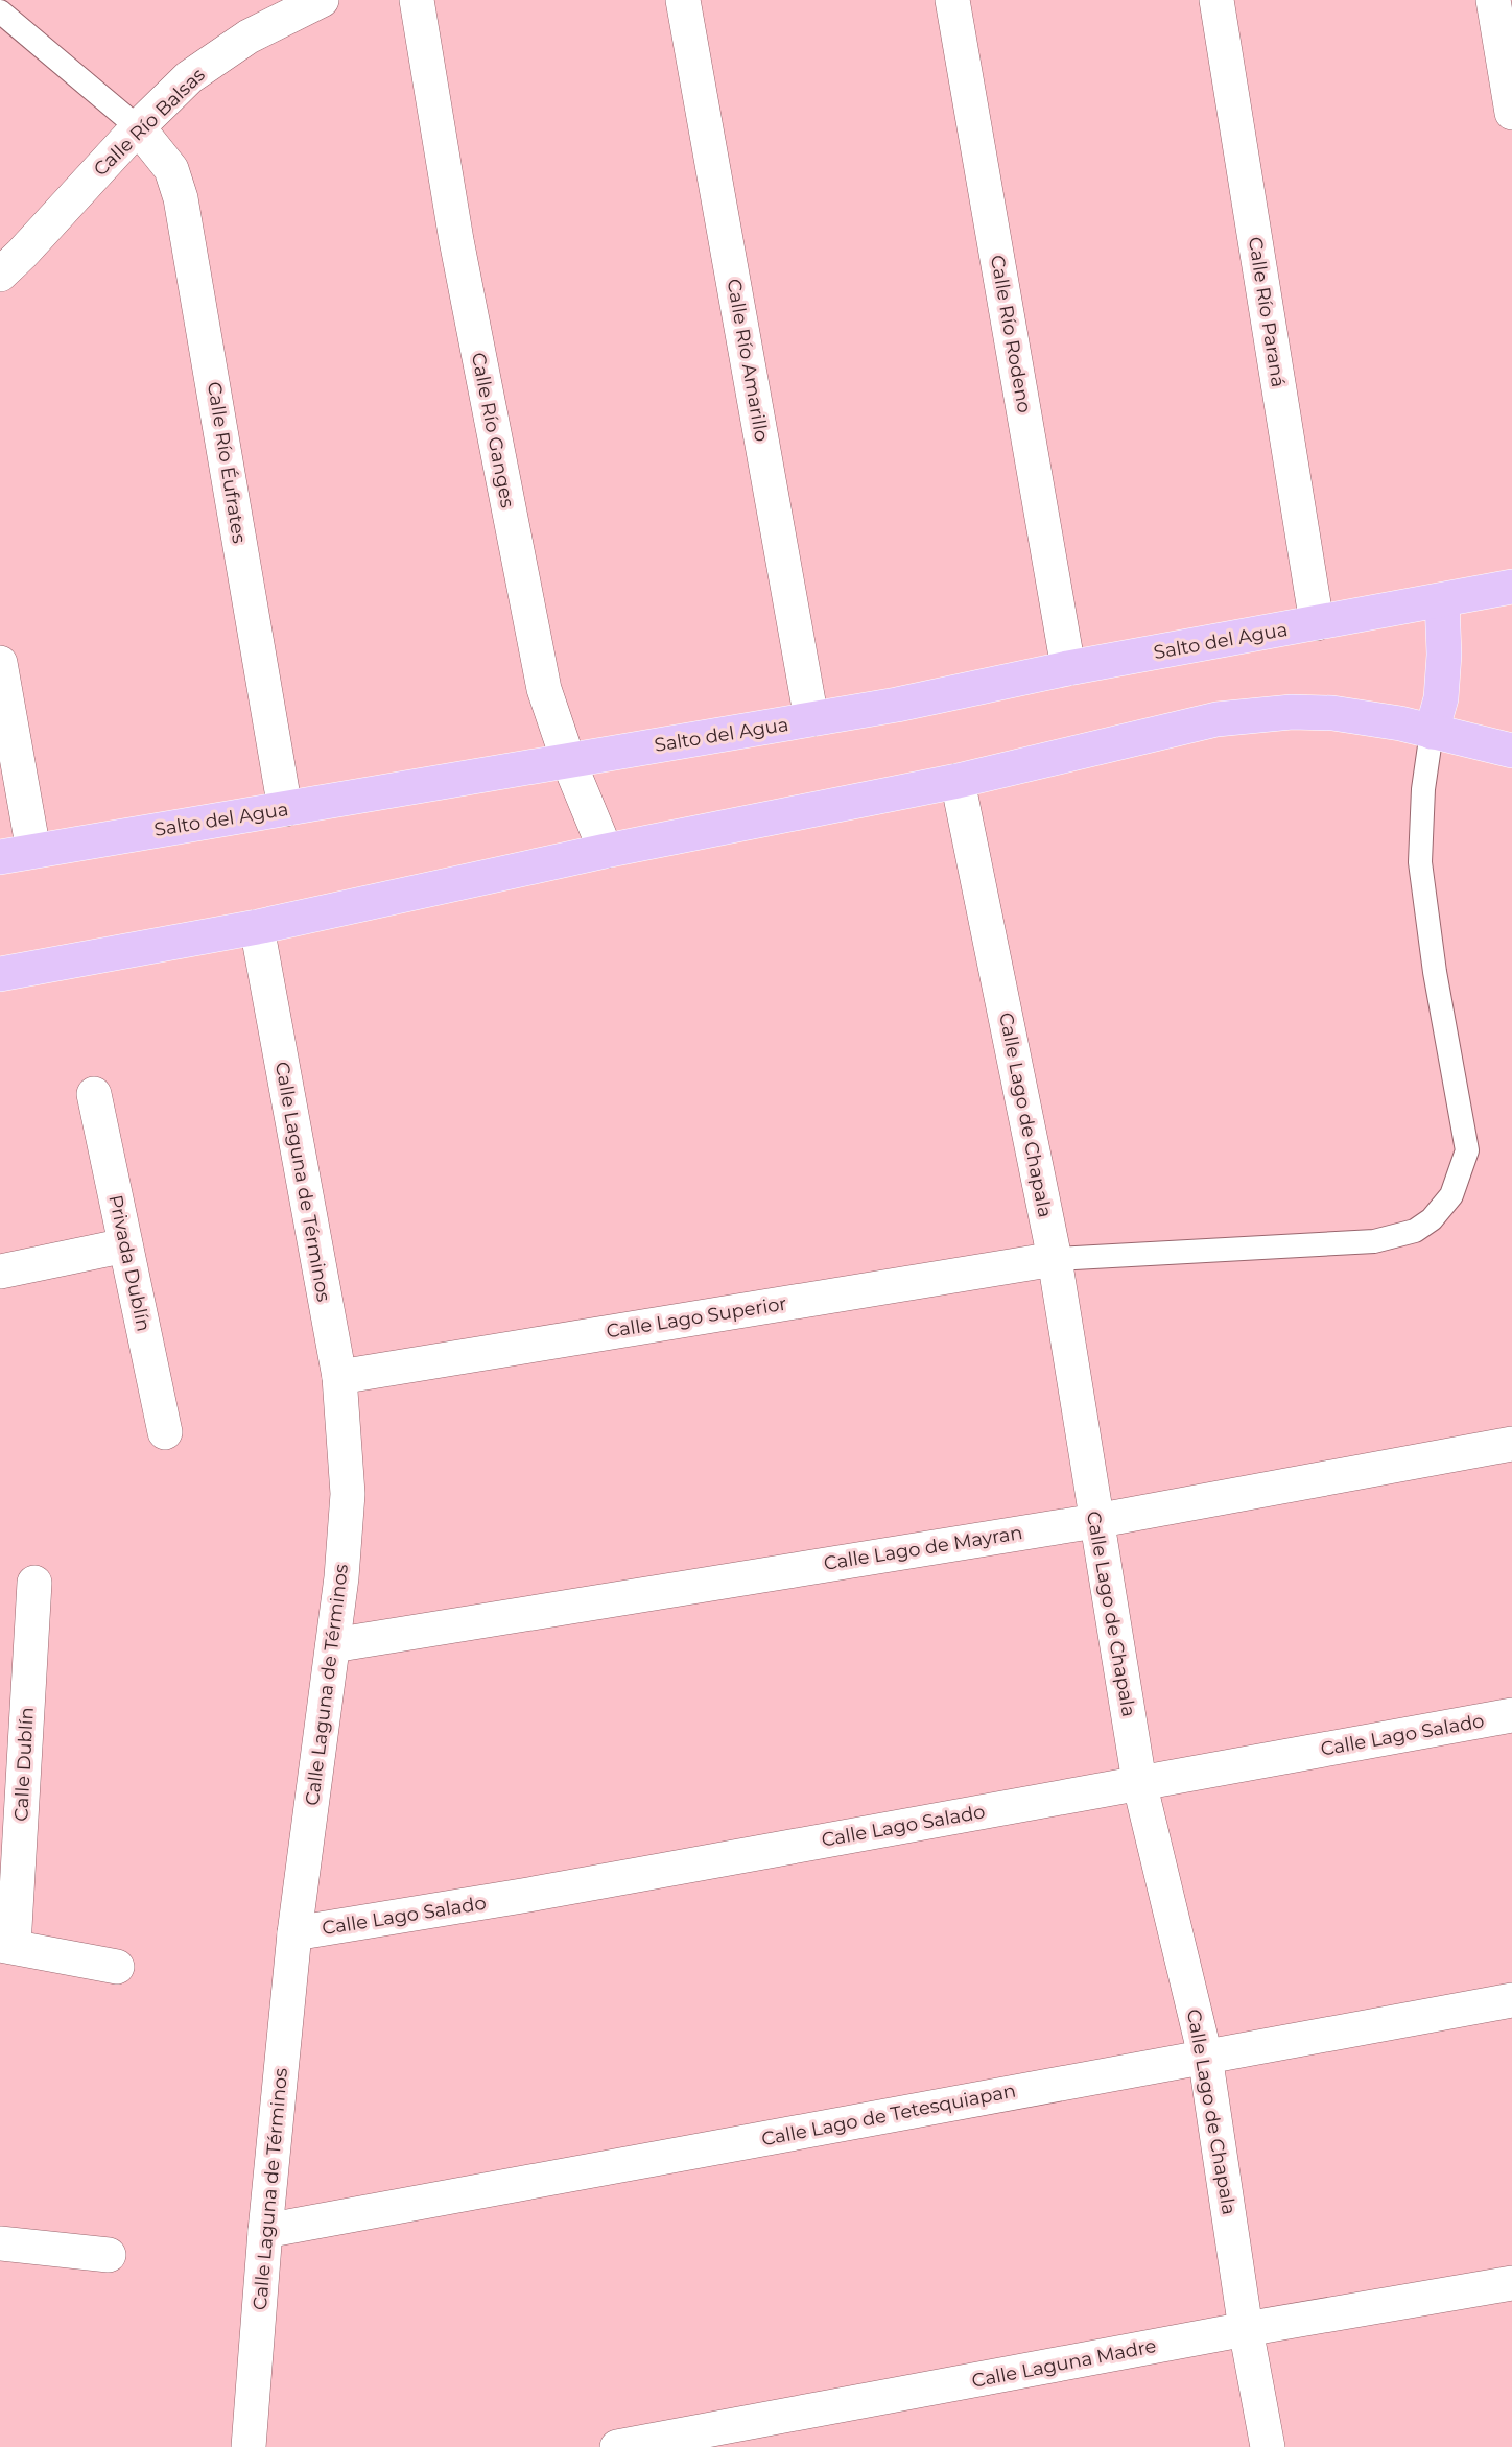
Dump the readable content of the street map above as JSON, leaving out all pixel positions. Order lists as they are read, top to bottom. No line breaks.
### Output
{"streets":{"main road":["Salto del Agua"],"street":["Calle Río Balsas","Calle Río Paraná","Calle Río Rodeno","Calle Río Amarillo","Calle Río Ganges","Calle Río Éufrates","Calle Lago de Chapala","Calle Laguna de Términos","Privada Dublín","Calle Lago Superior","Calle Lago de Mayran","Calle Lago Salado","Calle Dublín","Calle Lago de Tetesquiapan","Calle Laguna Madre"]},"crossings":[["Calle Río Balsas","Calle Río Éufrates"],["Calle Río Paraná","Salto del Agua"],["Calle Río Rodeno","Salto del Agua"],["Calle Río Amarillo","Salto del Agua"],["Calle Río Ganges","Salto del Agua"],["Calle Río Éufrates","Salto del Agua"],["Calle Lago de Chapala","Calle Lago Superior"],["Calle Lago de Chapala","Calle Lago de Mayran"],["Calle Lago de Chapala","Calle Lago Salado"],["Calle Lago de Chapala","Calle Lago de Tetesquiapan"],["Calle Lago de Chapala","Calle Laguna Madre"],["Calle Laguna de Términos","Calle Lago Superior"],["Calle Laguna de Términos","Calle Lago de Mayran"],["Calle Laguna de Términos","Calle Lago Salado"],["Calle Laguna de Términos","Calle Lago de Tetesquiapan"]]}
